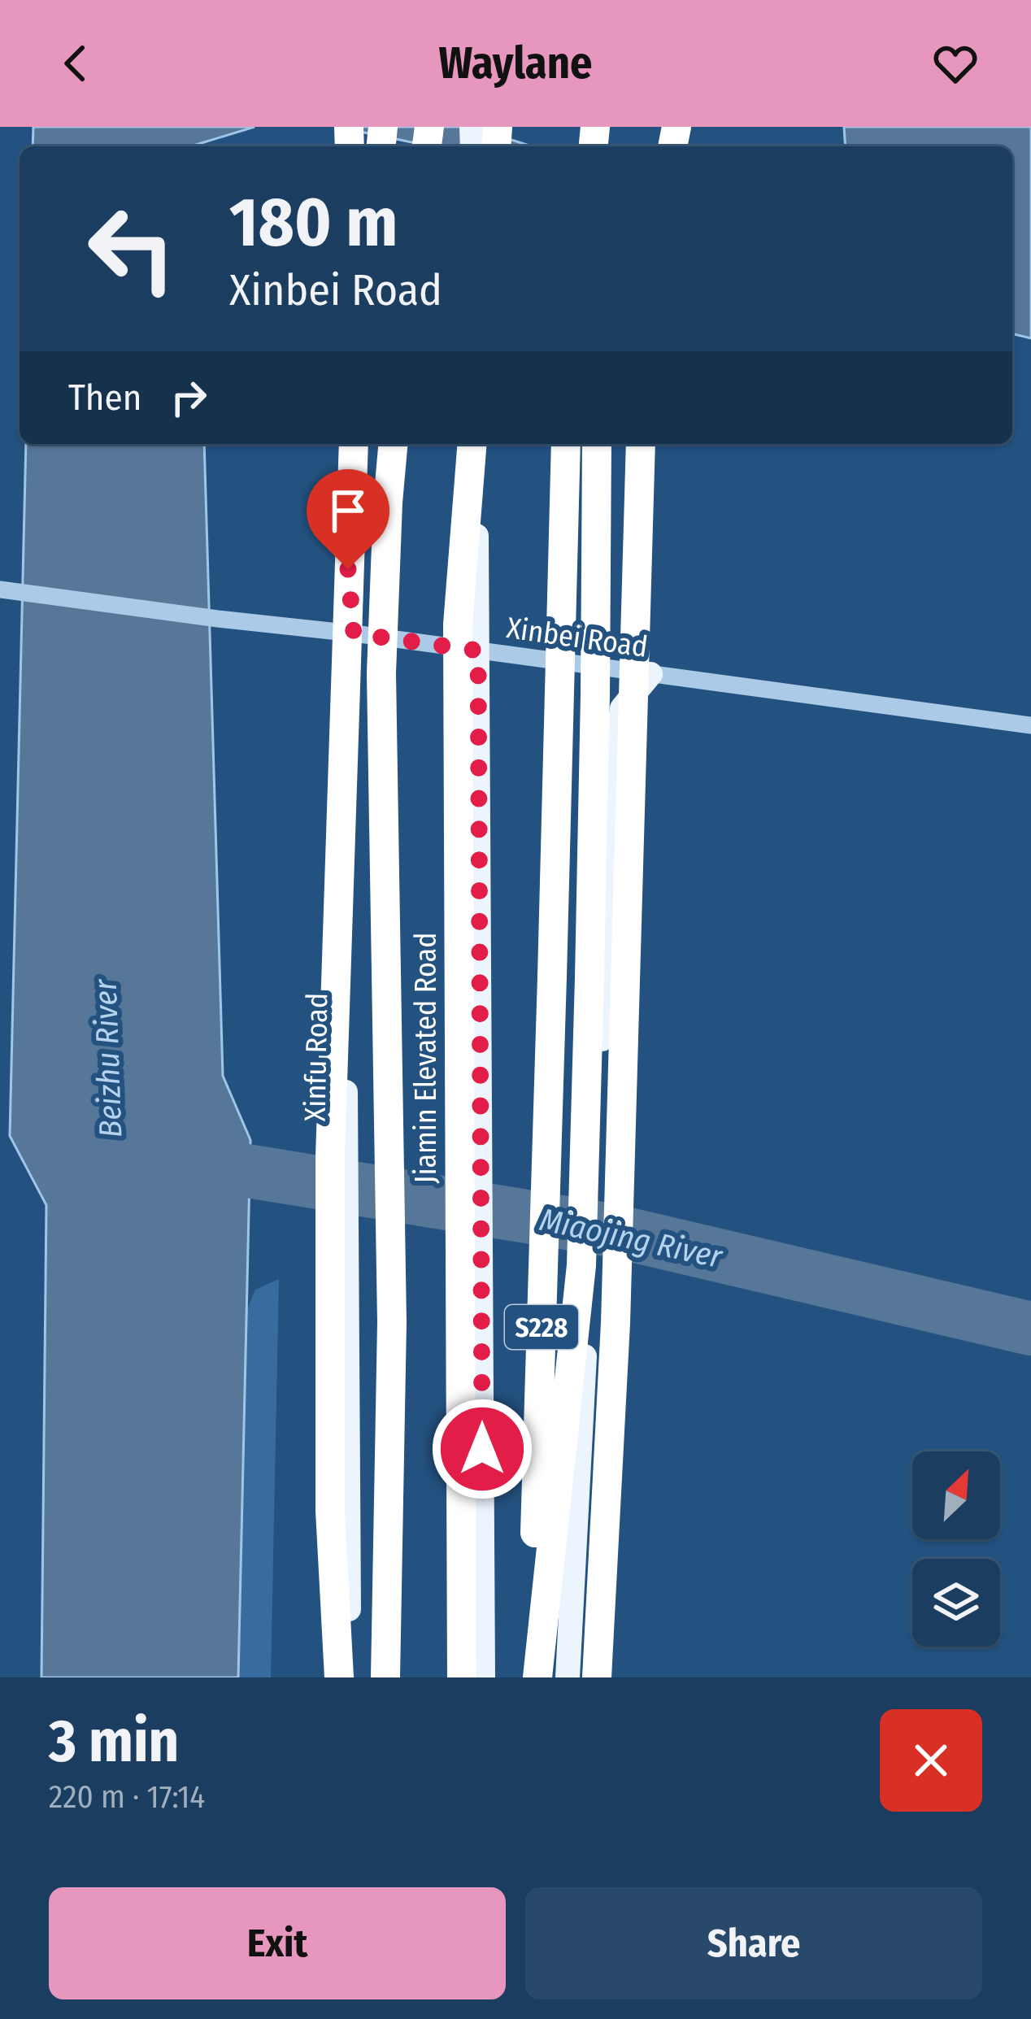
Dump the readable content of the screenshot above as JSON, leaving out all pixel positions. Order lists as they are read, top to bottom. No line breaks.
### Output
{"streets":{"highway":["Jiamin Elevated Road","S228"],"main road":["Xinfu Road"],"street":["Xinbei Road"]},"crossings":[["Xinbei Road","Xinfu Road"]],"water":["Beizhu River","Miaojing River"],"north":"top right","page":{"header":"Waylane","turn":["180 m","Xinbei Road"],"then":"Then","heading":["3 min","220 m · 17:14"],"buttons":["Exit","Share"]}}
